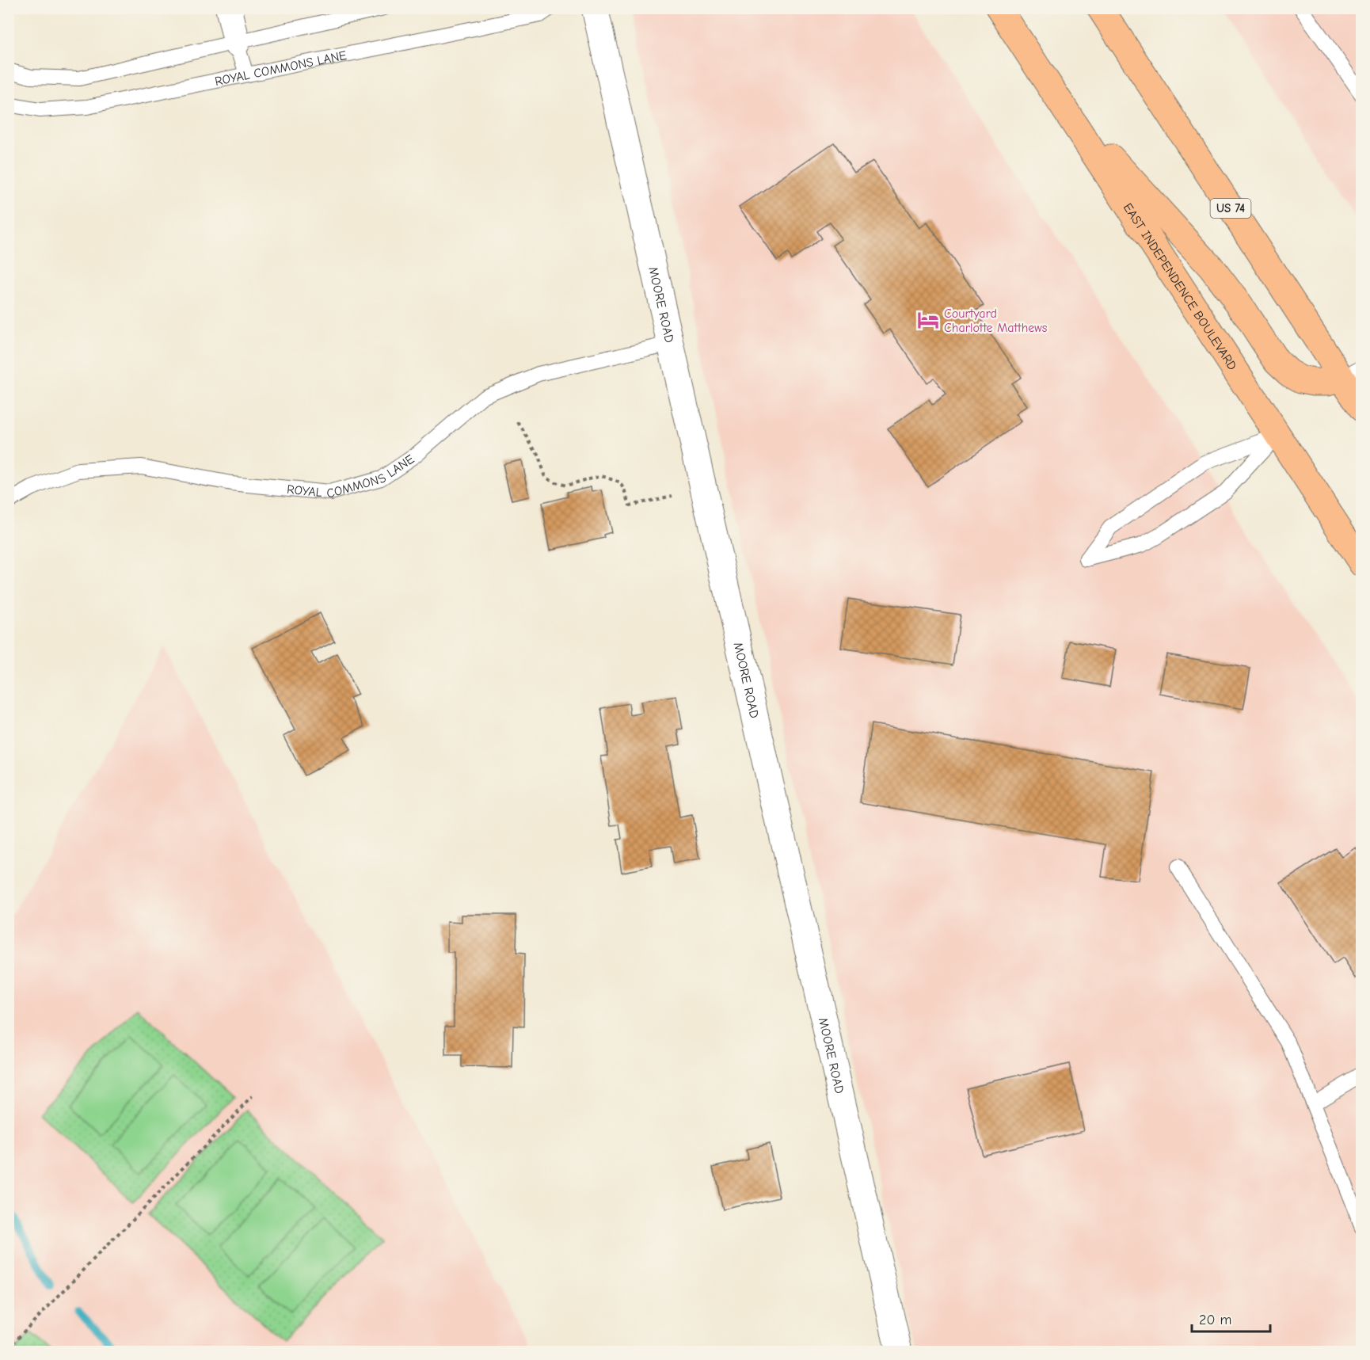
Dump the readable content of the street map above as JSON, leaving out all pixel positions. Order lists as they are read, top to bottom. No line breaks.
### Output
{"streets":{"highway":["US 74","EAST INDEPENDENCE BOULEVARD"],"street":["MOORE ROAD"],"lane":["ROYAL COMMONS LANE"]},"crossings":[["ROYAL COMMONS LANE","MOORE ROAD"]],"places":{"hotel":["Courtyard Charlotte Matthews"]},"scale_bar":"20 m"}
